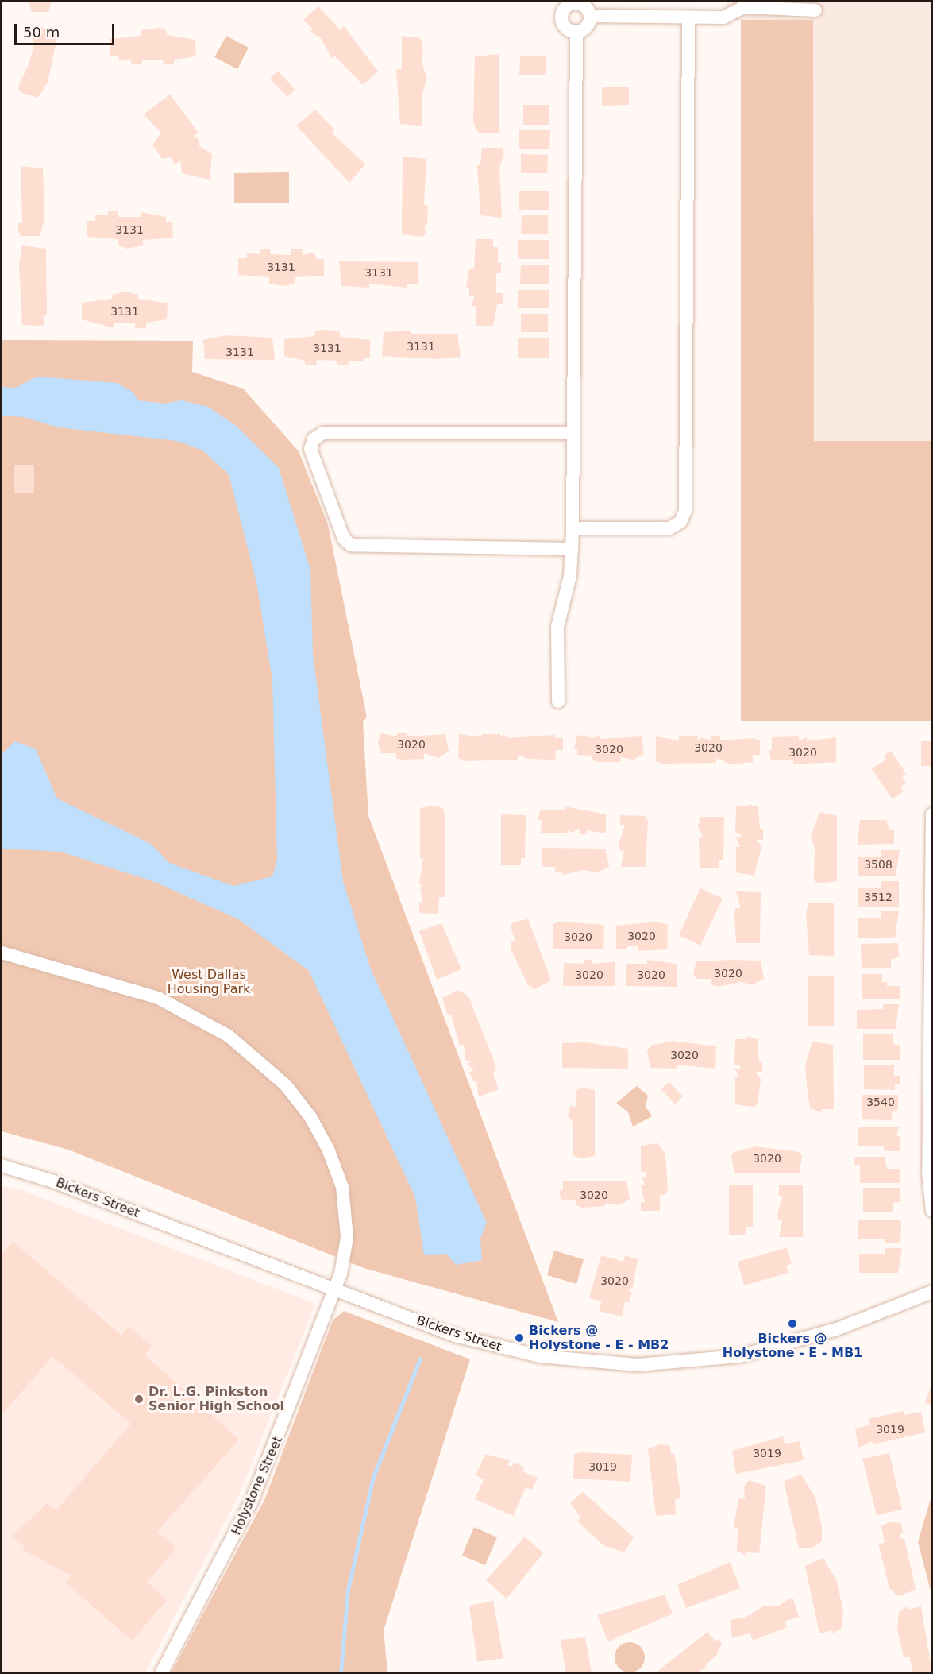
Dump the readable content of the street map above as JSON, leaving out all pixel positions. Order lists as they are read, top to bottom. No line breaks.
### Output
{"streets":{"street":["Bickers Street","Holystone Street"]},"crossings":[["Bickers Street","Holystone Street"]],"parks":["West Dallas Housing Park"],"places":["Bickers @ Holystone - E - MB1","Bickers @ Holystone - E - MB2","Dr. L.G. Pinkston Senior High School"],"house_numbers":["3131","3131","3131","3131","3131","3131","3131","3020","3020","3020","3020","3508","3512","3020","3020","3020","3020","3020","3020","3540","3020","3020","3020","3019","3019","3019"],"scale_bar":"50 m"}
